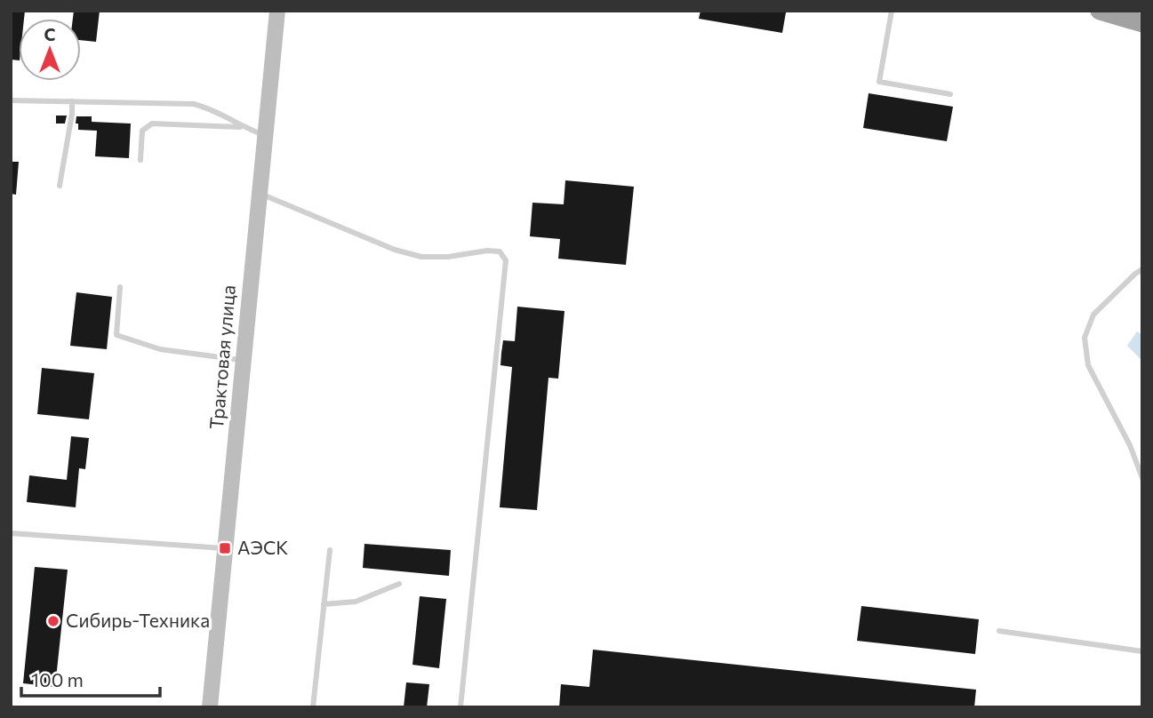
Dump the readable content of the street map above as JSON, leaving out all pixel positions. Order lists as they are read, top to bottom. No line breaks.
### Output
{"streets":{"main road":["Трактовая улица"]},"places":{"transit":["АЭСК"],"other":["Сибирь-Техника"]},"scale_bar":"100 m","north":"top"}
